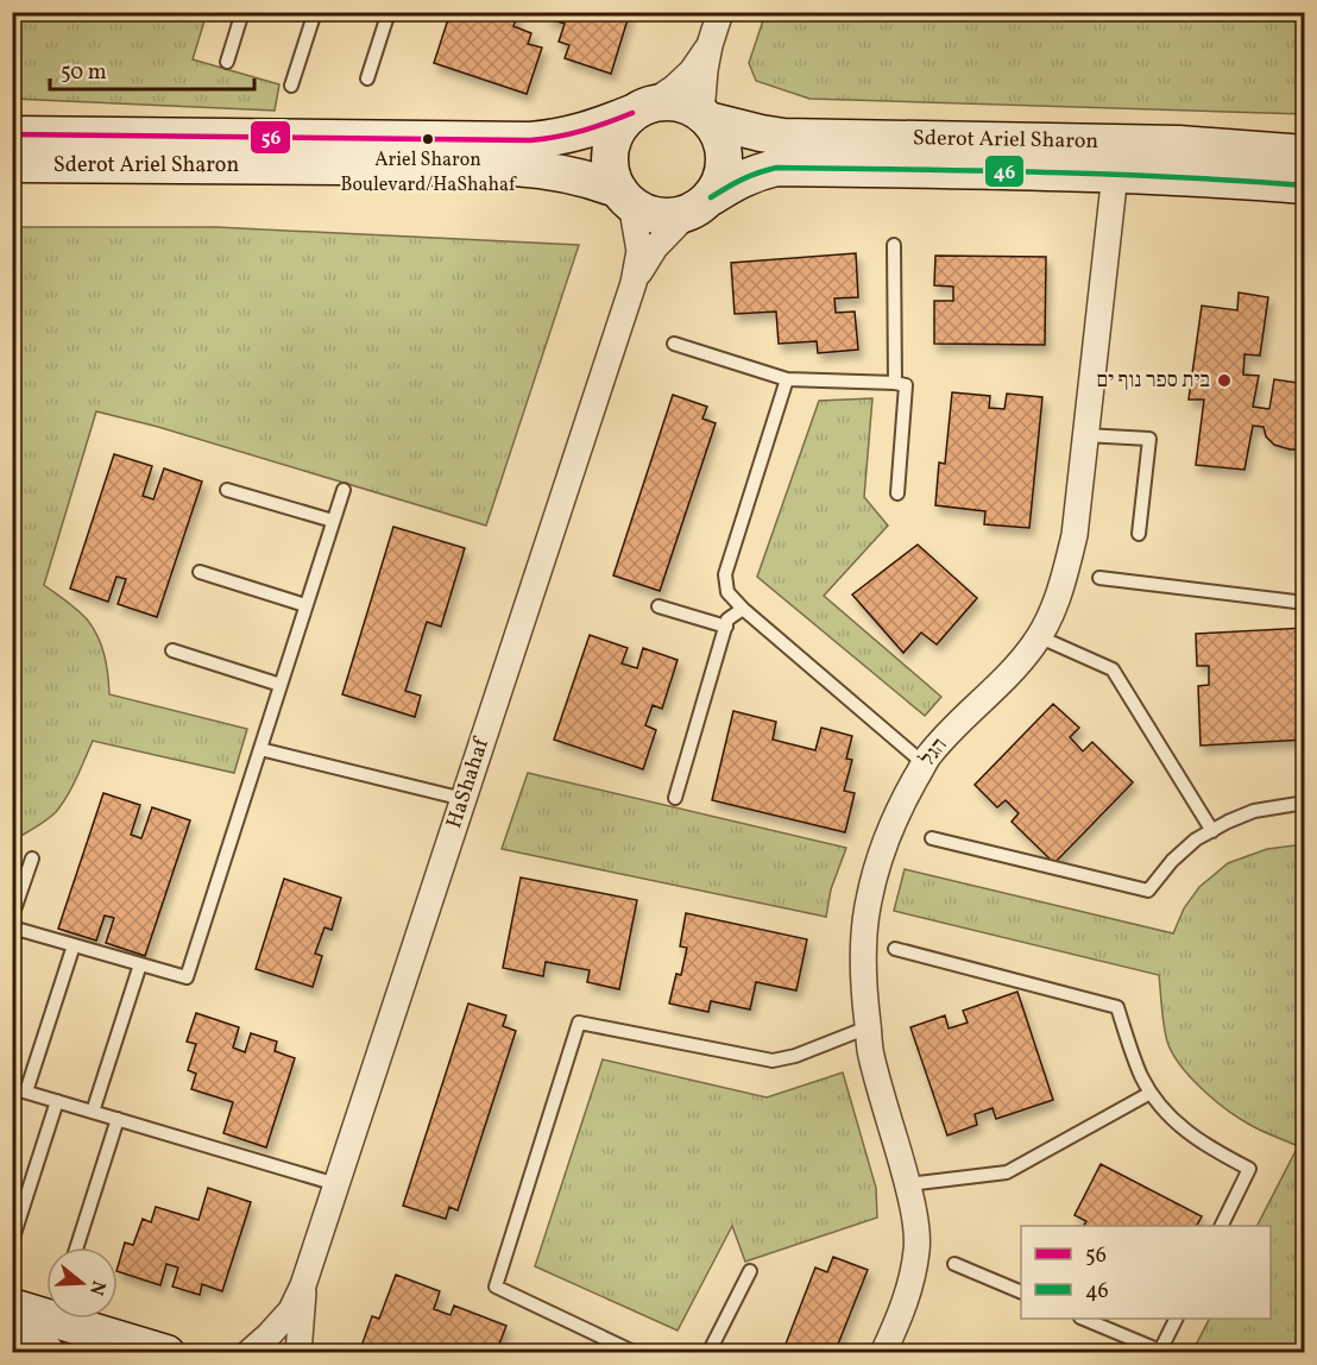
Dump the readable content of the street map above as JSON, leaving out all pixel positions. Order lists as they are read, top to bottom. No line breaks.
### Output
{"streets":{"street":["Sderot Ariel Sharon","הגל","HaShahaf"]},"crossings":[["Sderot Ariel Sharon","הגל"],["Sderot Ariel Sharon","HaShahaf"]],"places":["Ariel Sharon Boulevard/HaShahaf","בית ספר נוף ים"],"lines":["transit line 56","transit line 46"],"legend":["56","46"],"scale_bar":"50 m","north":"right"}
